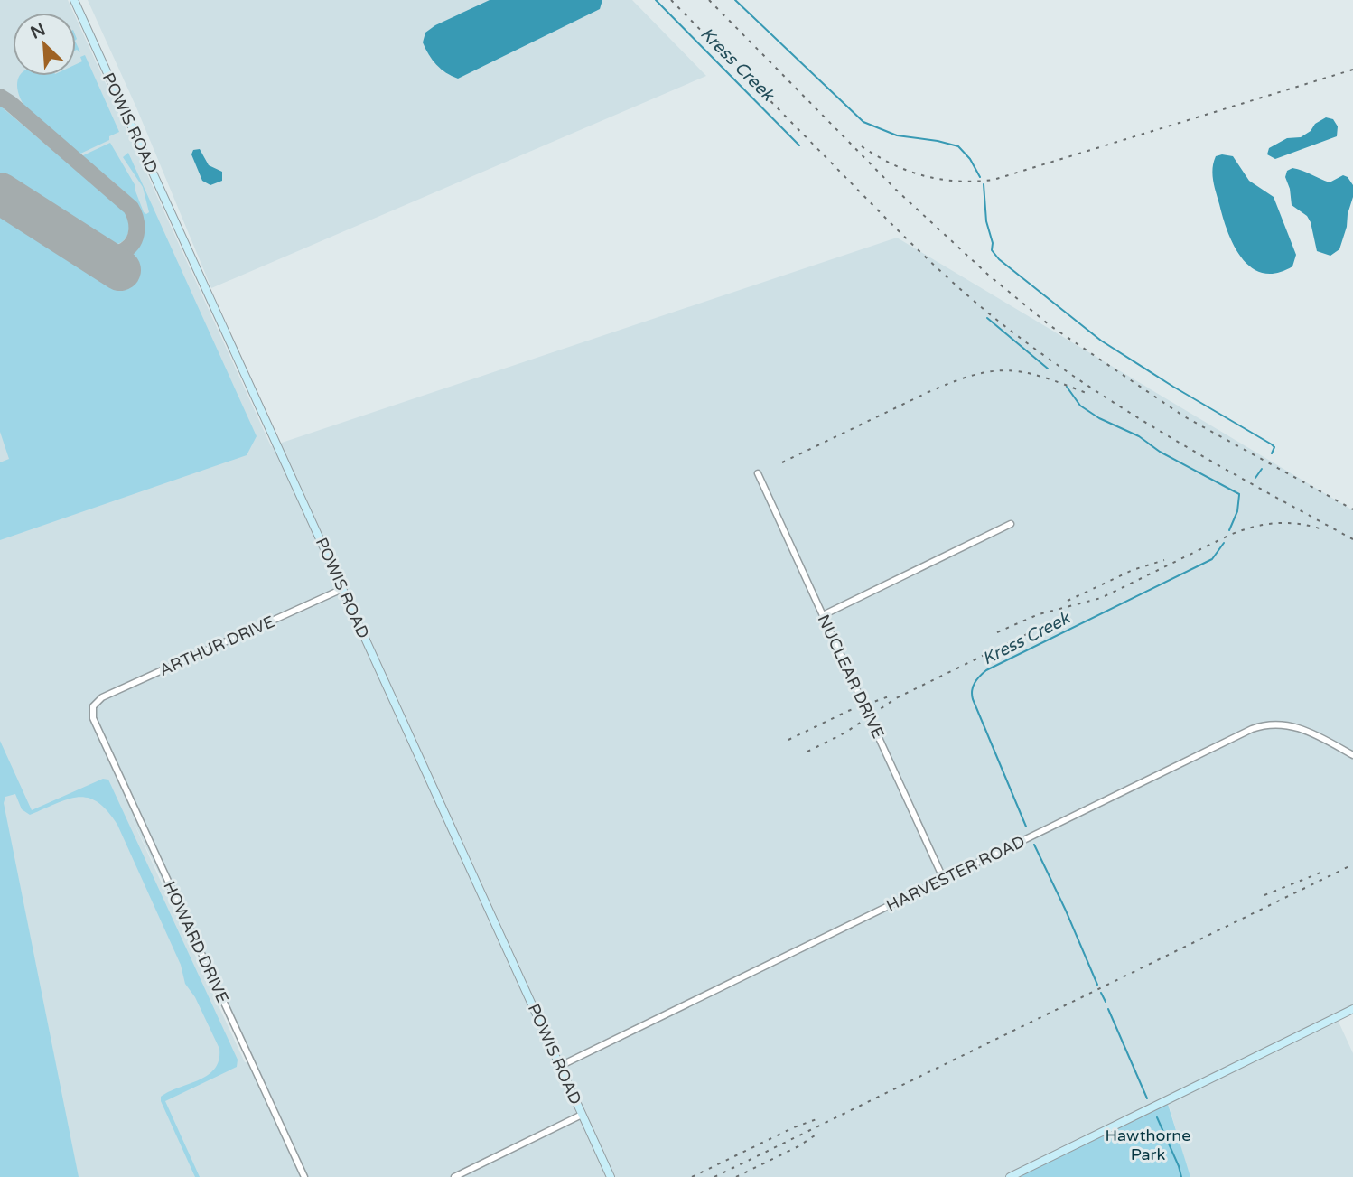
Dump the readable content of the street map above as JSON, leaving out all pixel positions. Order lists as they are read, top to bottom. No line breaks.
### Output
{"streets":{"street":["POWIS ROAD","ARTHUR DRIVE","NUCLEAR DRIVE","HARVESTER ROAD","HOWARD DRIVE"]},"crossings":[["POWIS ROAD","ARTHUR DRIVE"],["POWIS ROAD","HARVESTER ROAD"],["ARTHUR DRIVE","HOWARD DRIVE"],["NUCLEAR DRIVE","HARVESTER ROAD"]],"water":["Kress Creek"],"parks":["Hawthorne Park"],"north":"top left"}
